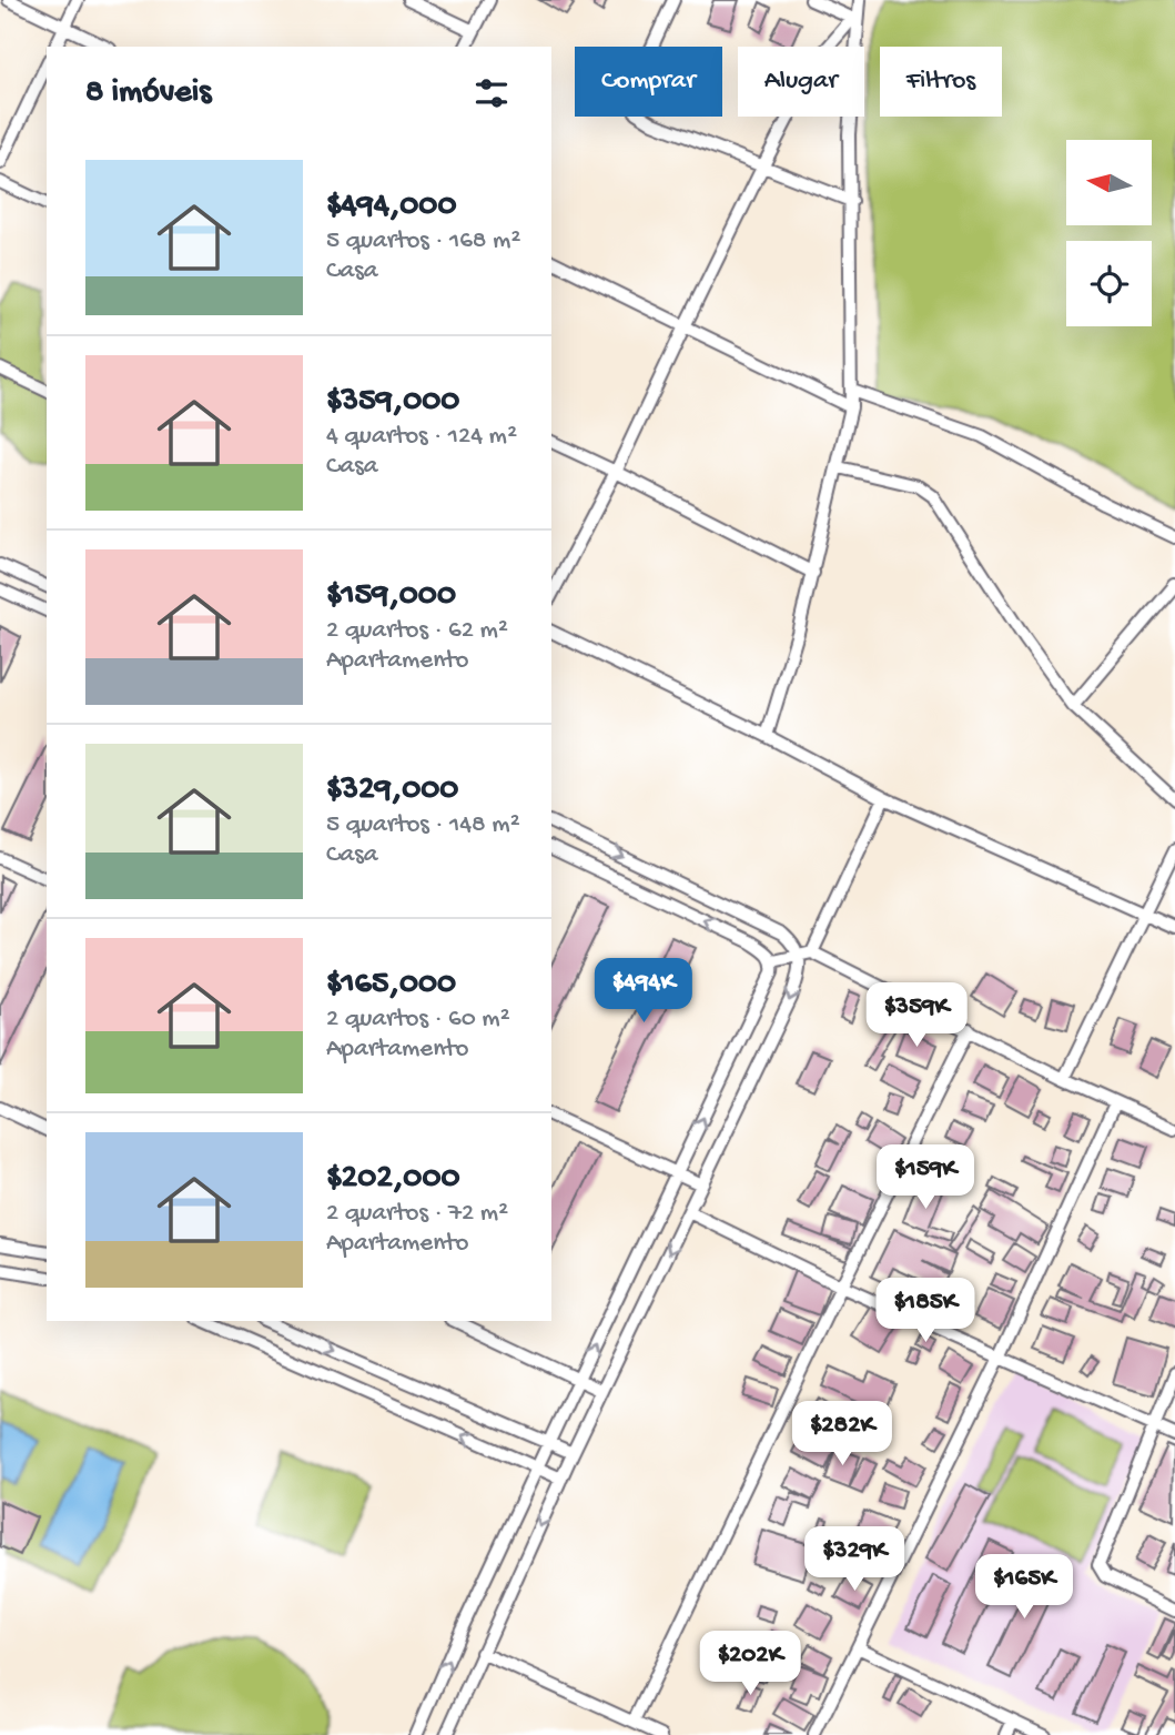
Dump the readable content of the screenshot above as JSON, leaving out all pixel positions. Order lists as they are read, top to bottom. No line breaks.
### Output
{"north":"left","page":{"chip":["Comprar","Alugar","Filtros"],"heading":"8 imóveis","list":[{"name":"$494,000","note":"5 quartos · 168 m² · Casa"},{"name":"$359,000","note":"4 quartos · 124 m² · Casa"},{"name":"$159,000","note":"2 quartos · 62 m² · Apartamento"},{"name":"$329,000","note":"5 quartos · 148 m² · Casa"},{"name":"$165,000","note":"2 quartos · 60 m² · Apartamento"},{"name":"$202,000","note":"2 quartos · 72 m² · Apartamento"}],"price":["$494K","$359K","$159K","$185K","$282K","$329K","$165K","$202K"]}}
